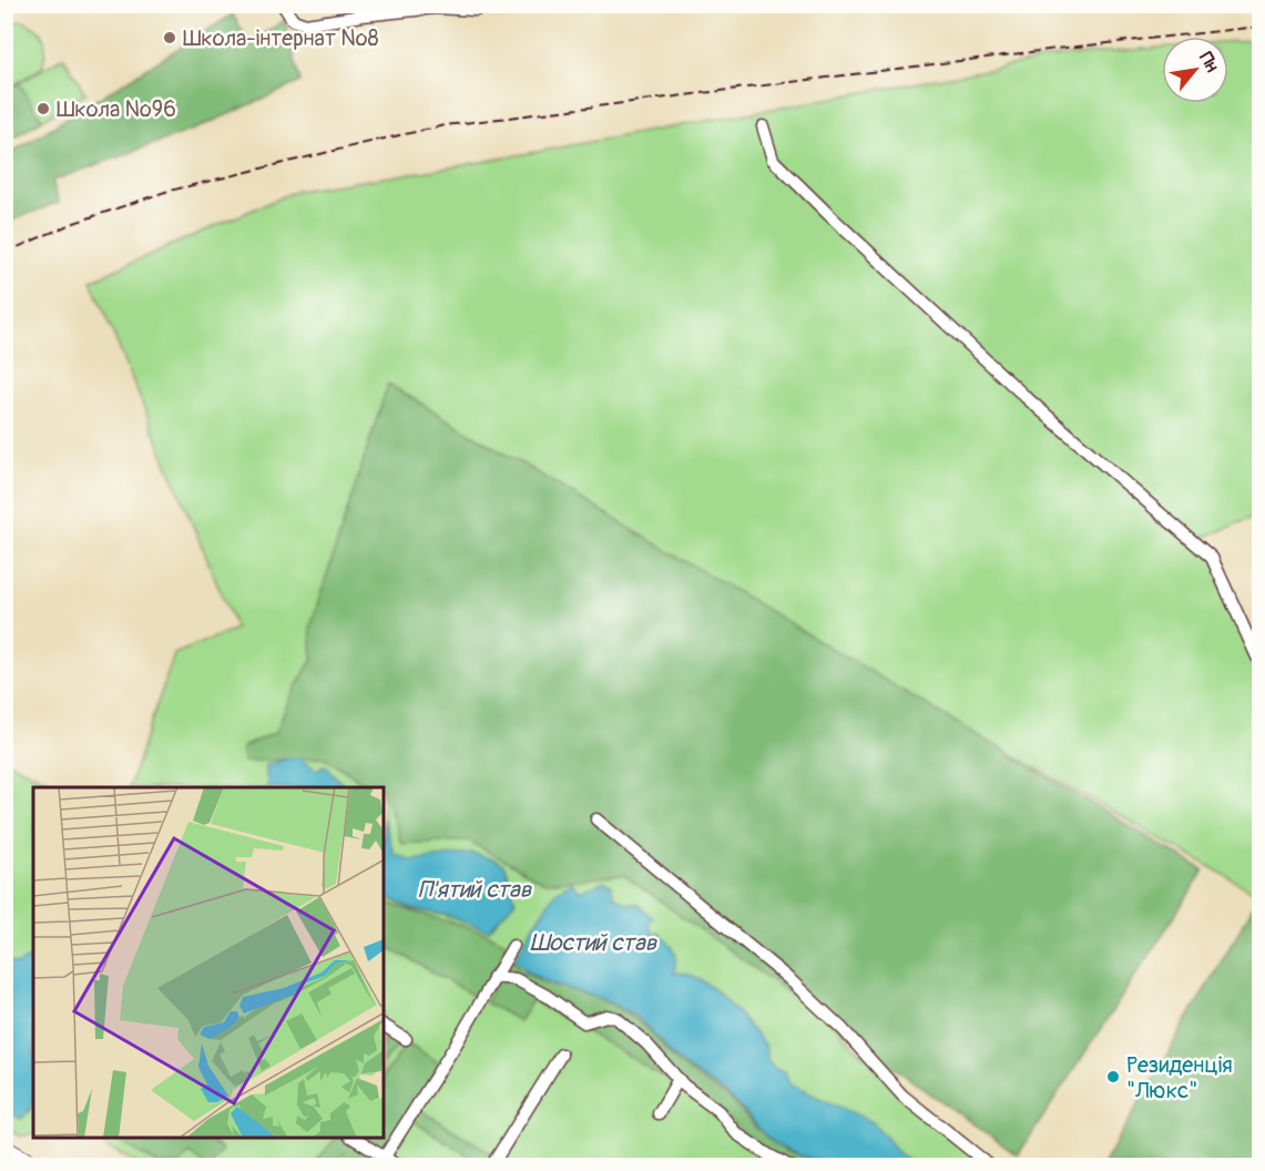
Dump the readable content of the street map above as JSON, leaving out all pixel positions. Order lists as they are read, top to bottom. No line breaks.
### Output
{"water":["П'ятий став","Шостий став"],"places":["Школа-інтернат №8","Школа №96","Резиденція \"Люкс\""],"north":"top right"}
